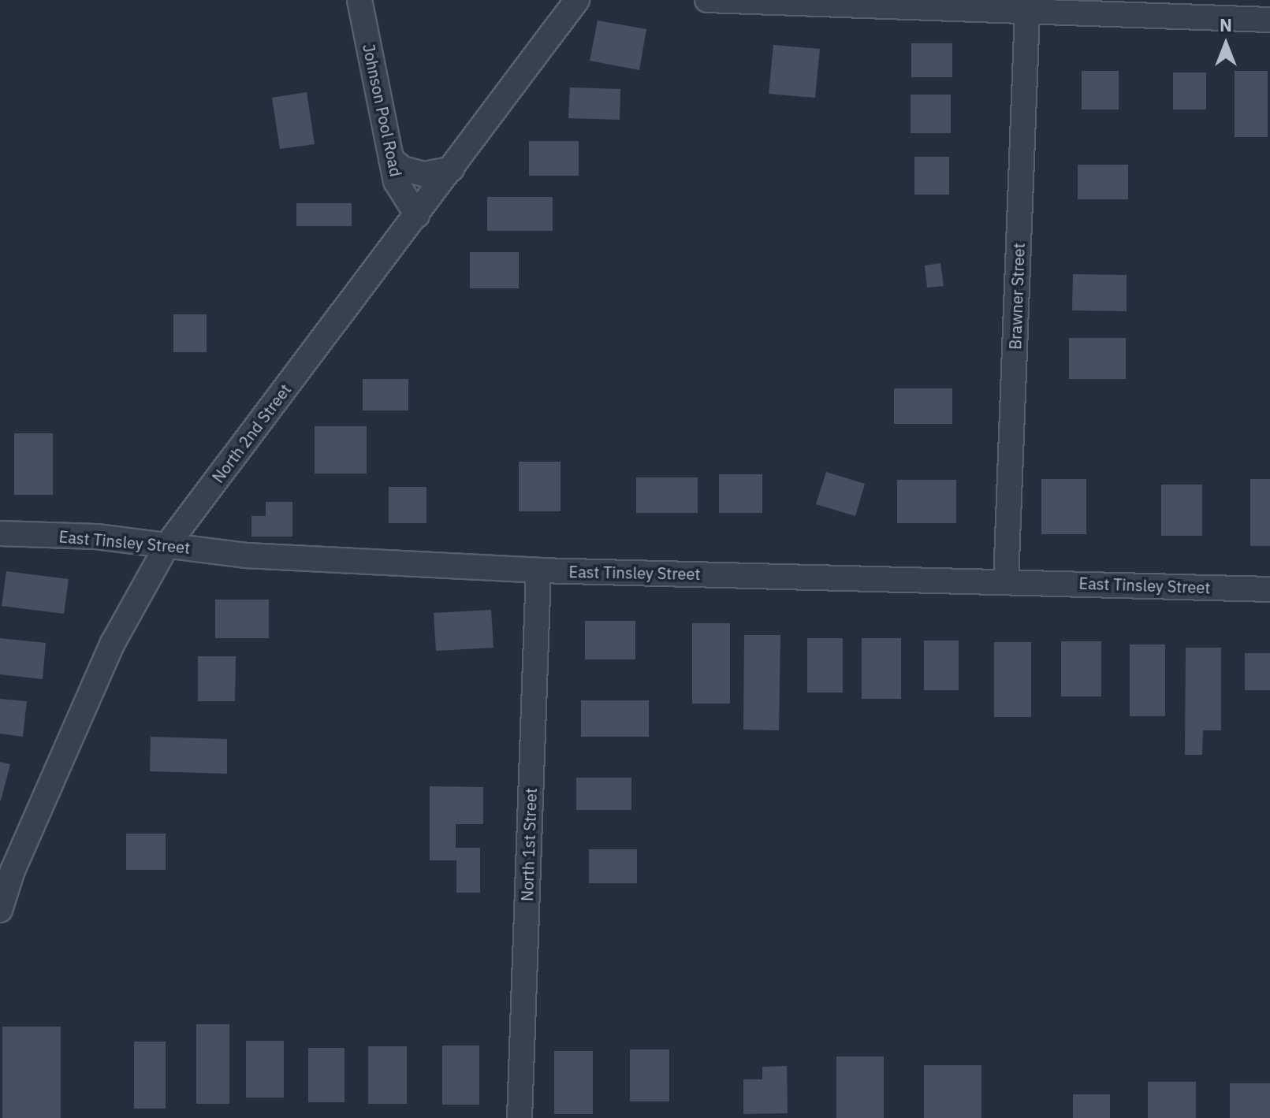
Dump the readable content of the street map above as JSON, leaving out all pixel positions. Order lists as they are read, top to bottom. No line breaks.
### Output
{"streets":{"street":["Johnson Pool Road","Brawner Street","North 2nd Street","East Tinsley Street","North 1st Street"]},"crossings":[["Johnson Pool Road","North 2nd Street"],["Brawner Street","East Tinsley Street"],["North 2nd Street","East Tinsley Street"],["East Tinsley Street","North 1st Street"]],"north":"top"}
